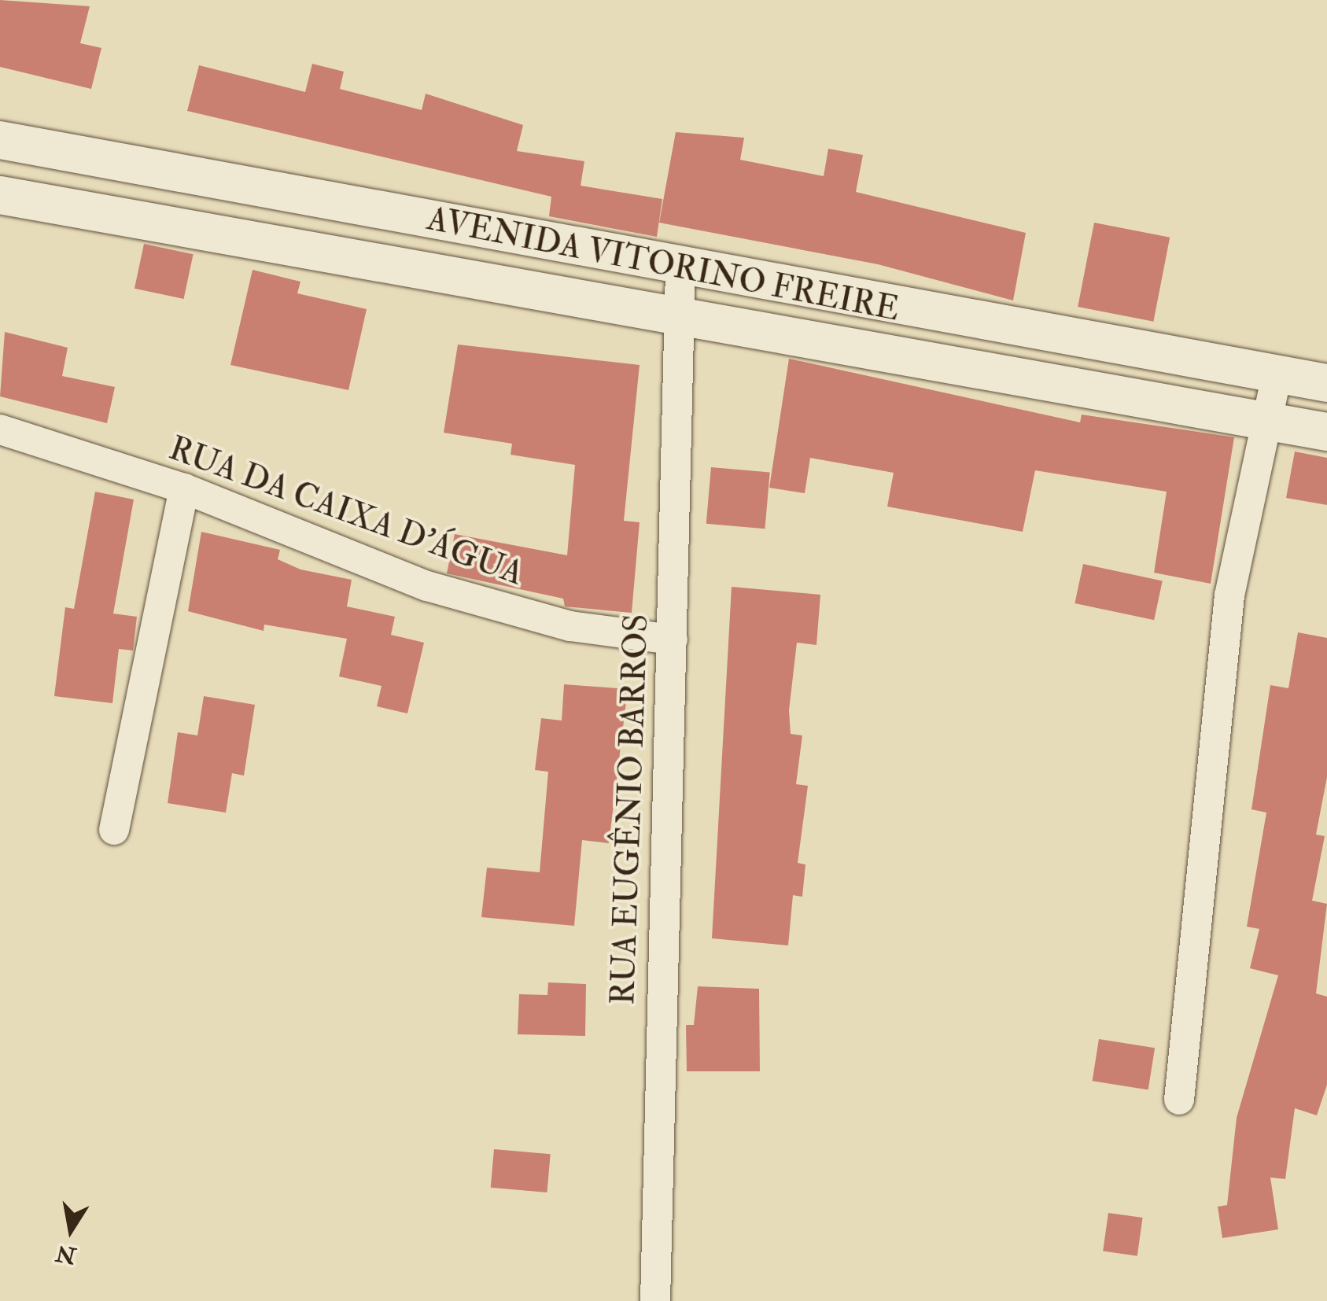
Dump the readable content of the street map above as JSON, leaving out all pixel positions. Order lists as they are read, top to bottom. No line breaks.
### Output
{"streets":{"street":["AVENIDA VITORINO FREIRE","RUA DA CAIXA D'ÁGUA","RUA EUGÊNIO BARROS"]},"crossings":[["AVENIDA VITORINO FREIRE","RUA EUGÊNIO BARROS"],["RUA DA CAIXA D'ÁGUA","RUA EUGÊNIO BARROS"]],"north":"bottom"}
